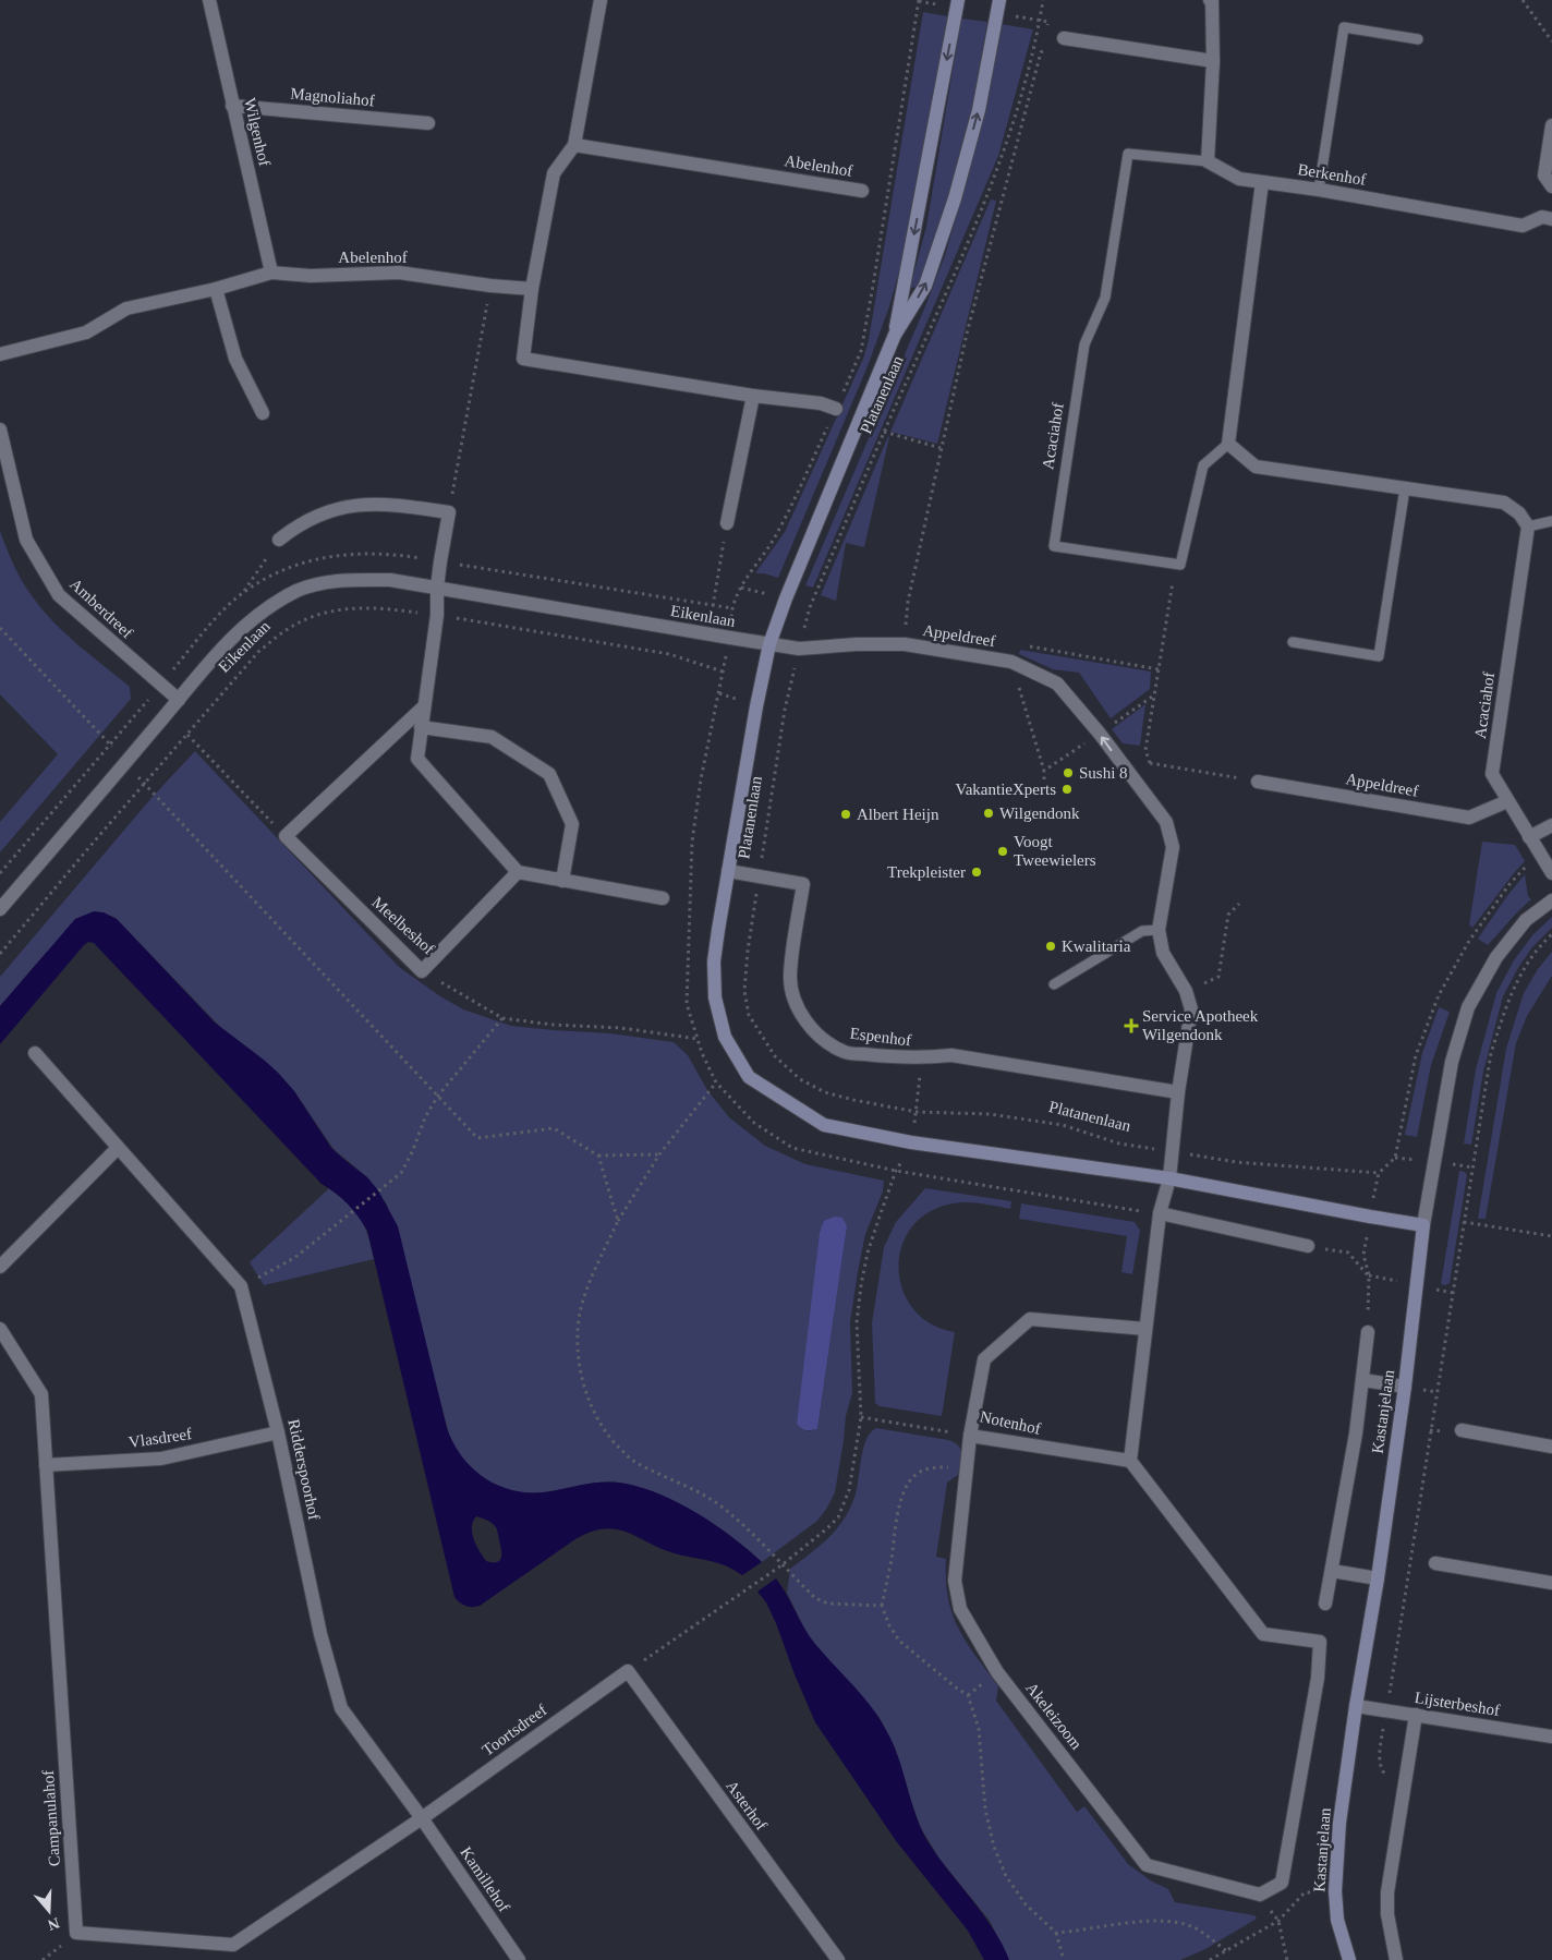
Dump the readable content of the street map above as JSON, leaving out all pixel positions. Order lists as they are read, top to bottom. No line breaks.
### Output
{"streets":{"street":["Magnoliahof","Wilgenhof","Abelenhof","Berkenhof","Platanenlaan","Acaciahof","Amberdreef","Eikenlaan","Appeldreef","Meelbeshof","Espenhof","Kastanjelaan","Notenhof","Vlasdreef","Ridderspoorhof","Lijsterbeshof","Akeleizoom","Toortsdreef","Asterhof","Campanulahof","Kamillehof"]},"crossings":[["Magnoliahof","Wilgenhof"],["Wilgenhof","Abelenhof"],["Berkenhof","Acaciahof"],["Platanenlaan","Eikenlaan"],["Platanenlaan","Appeldreef"],["Platanenlaan","Espenhof"],["Platanenlaan","Kastanjelaan"],["Acaciahof","Appeldreef"],["Amberdreef","Eikenlaan"],["Eikenlaan","Appeldreef"],["Kastanjelaan","Notenhof"],["Kastanjelaan","Lijsterbeshof"],["Kastanjelaan","Akeleizoom"],["Notenhof","Akeleizoom"],["Vlasdreef","Ridderspoorhof"],["Vlasdreef","Campanulahof"],["Ridderspoorhof","Toortsdreef"],["Ridderspoorhof","Campanulahof"],["Ridderspoorhof","Kamillehof"],["Toortsdreef","Asterhof"],["Toortsdreef","Campanulahof"],["Toortsdreef","Kamillehof"],["Campanulahof","Kamillehof"]],"places":{"other":["Sushi 8","VakantieXperts","Wilgendonk","Albert Heijn","Voogt Tweewielers","Trekpleister","Kwalitaria"],"health":["Service Apotheek Wilgendonk"]},"north":"bottom"}
